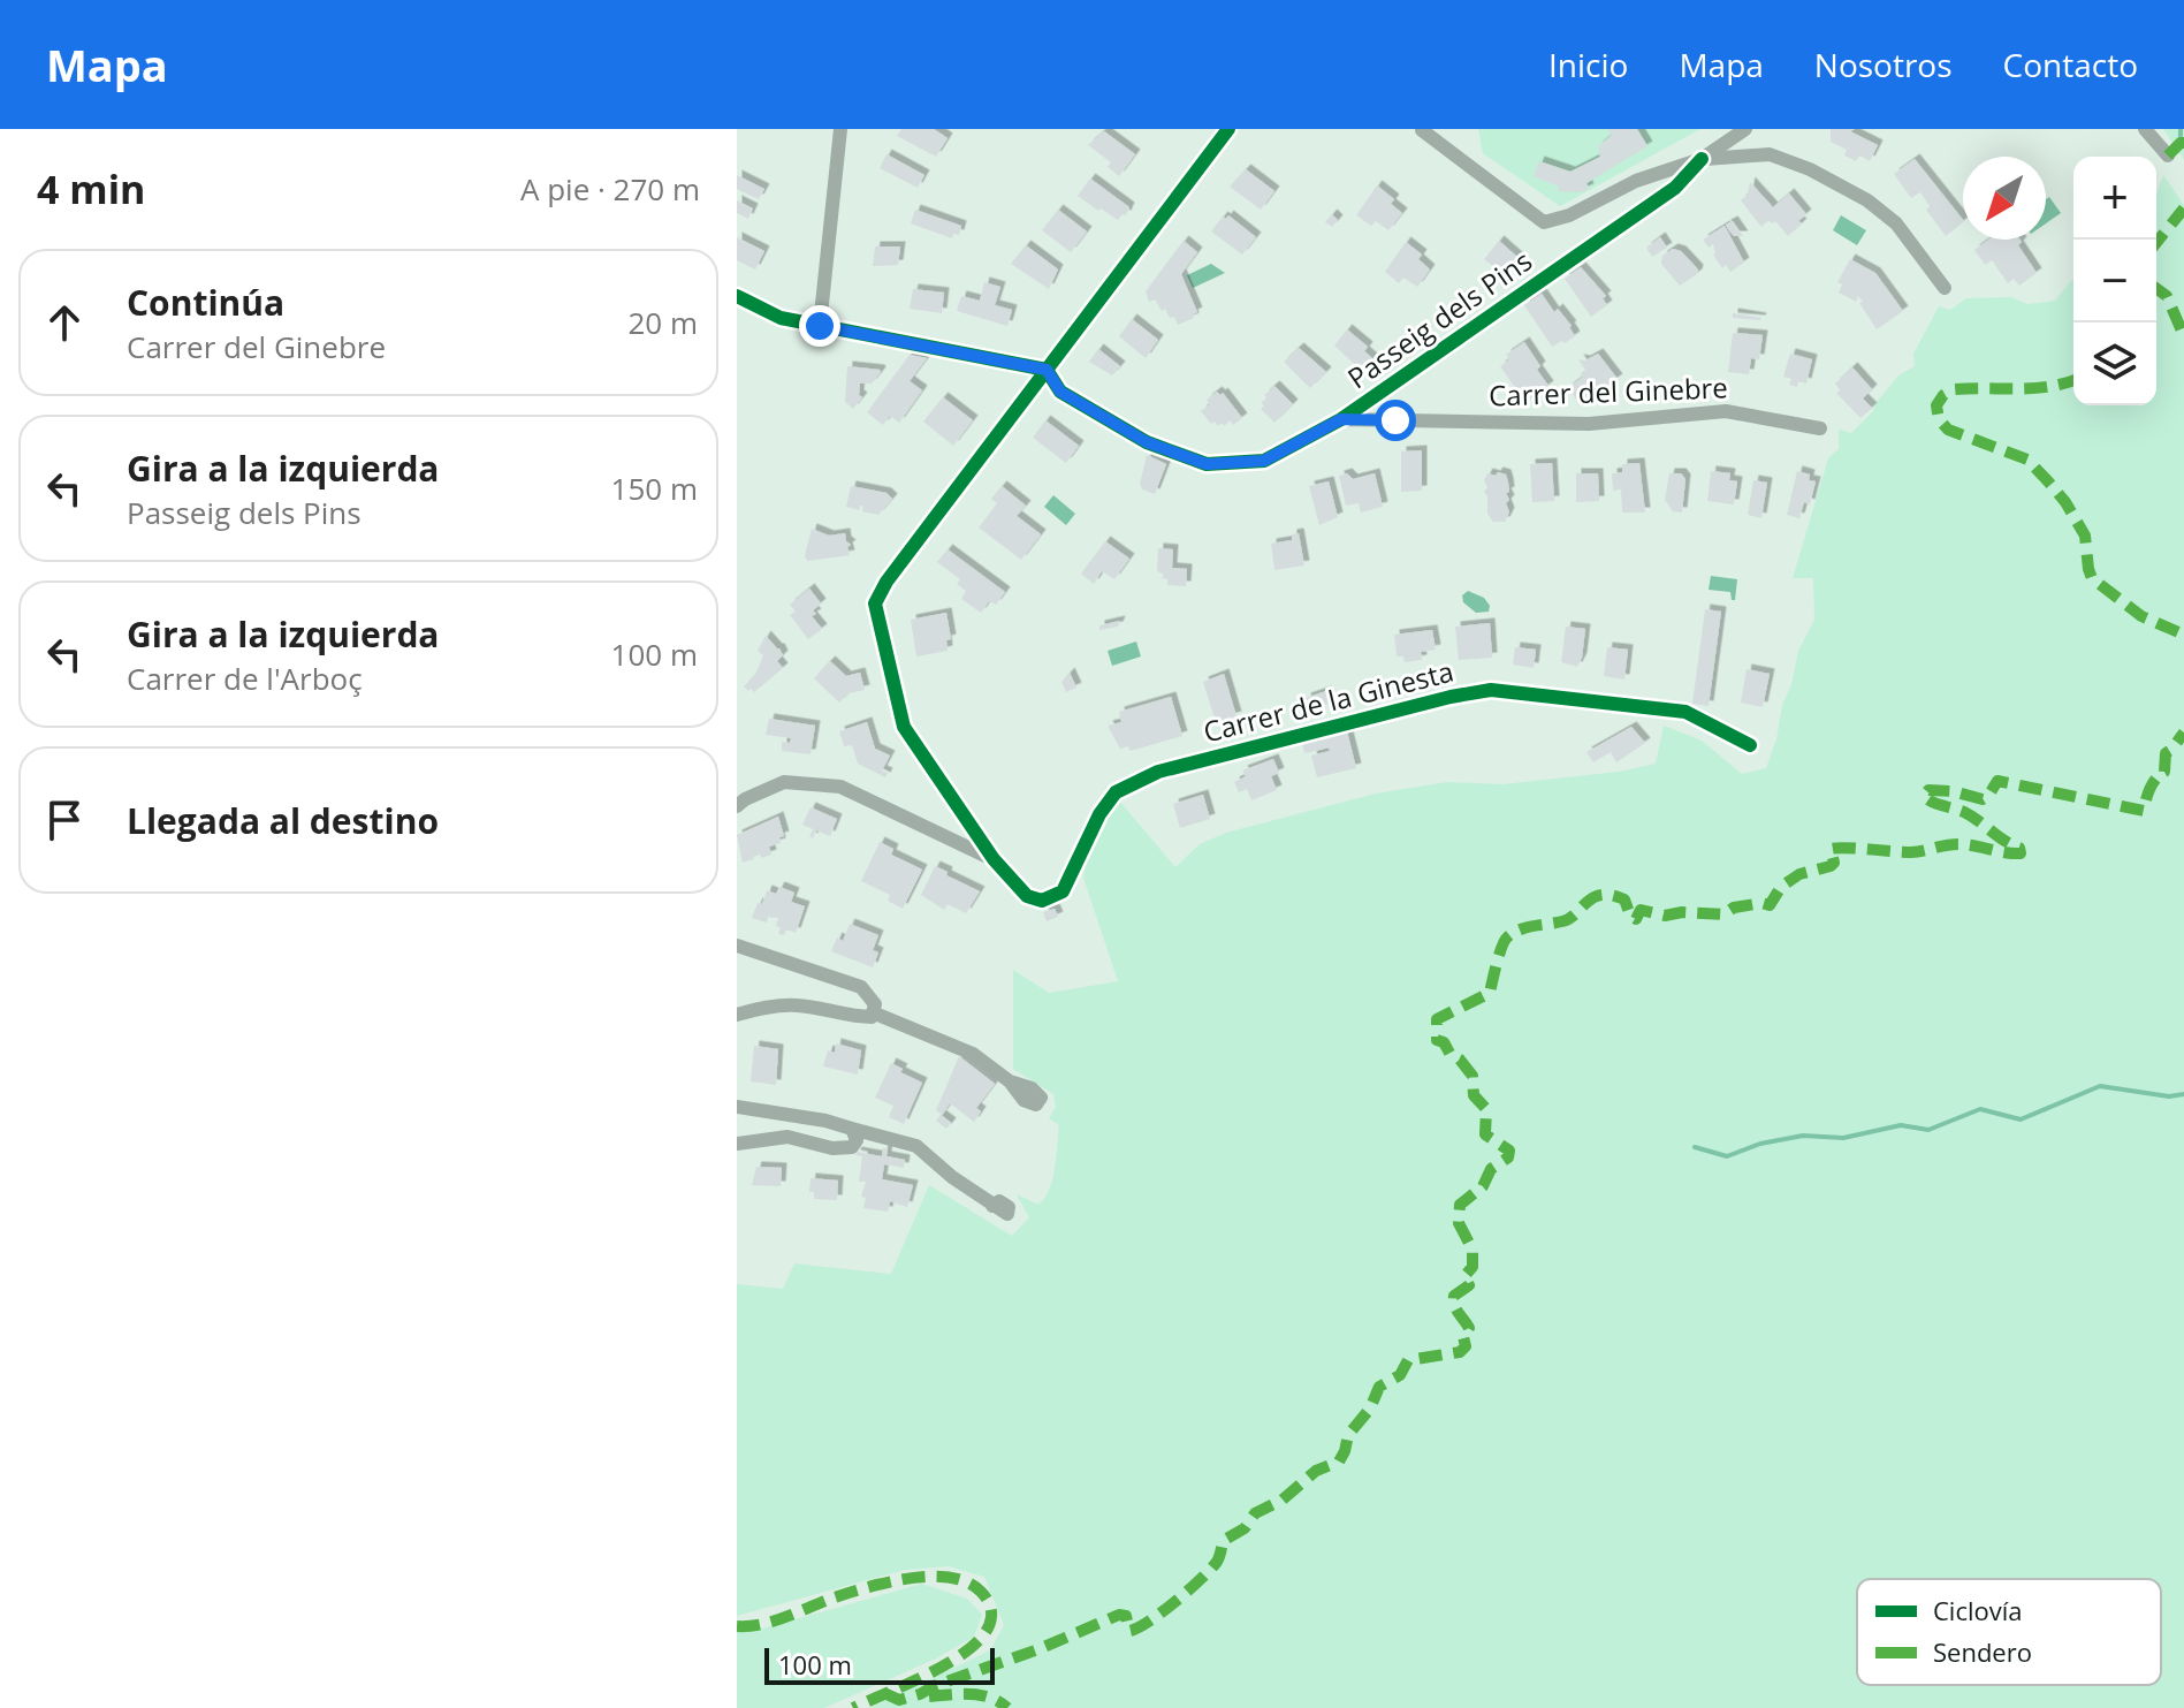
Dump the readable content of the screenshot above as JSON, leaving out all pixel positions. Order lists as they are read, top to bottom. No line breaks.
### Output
{"streets":{"street":["Passeig dels Pins","Carrer del Ginebre","Carrer de la Ginesta"]},"crossings":[["Passeig dels Pins","Carrer del Ginebre"]],"legend":["Ciclovía","Sendero"],"scale_bar":"100 m","north":"bottom left","page":{"header":"Mapa","nav":["Inicio","Mapa","Nosotros","Contacto"],"heading":["4 min","A pie · 270 m"],"map_buttons":["+","−"],"list":[["Continúa","Carrer del Ginebre","20 m"],["Gira a la izquierda","Passeig dels Pins","150 m"],["Gira a la izquierda","Carrer de l'Arboç","100 m"],"Llegada al destino"],"scale":"100 m"}}
